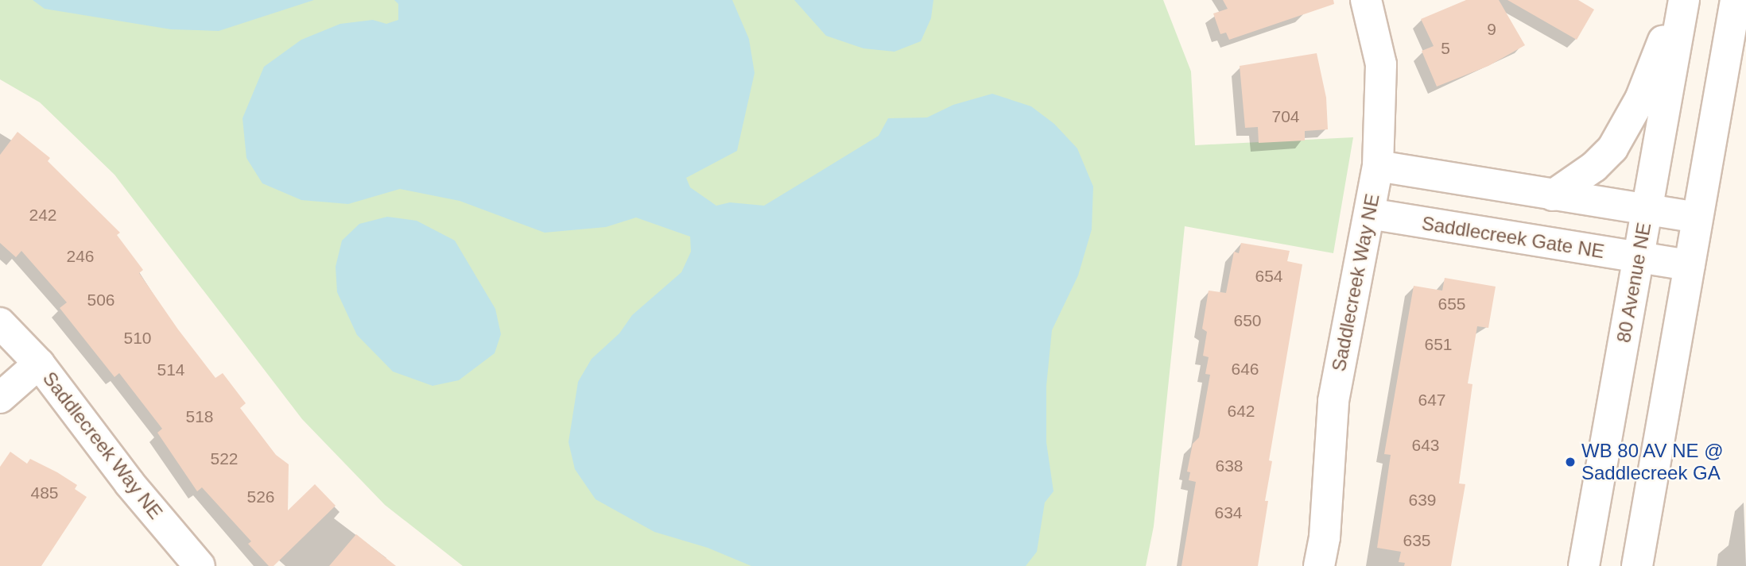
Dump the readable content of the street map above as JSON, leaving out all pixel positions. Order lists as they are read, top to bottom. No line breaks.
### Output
{"streets":{"street":["Saddlecreek Gate NE","Saddlecreek Way NE","80 Avenue NE"]},"crossings":[["Saddlecreek Gate NE","Saddlecreek Way NE"],["Saddlecreek Gate NE","80 Avenue NE"]],"places":["WB 80 AV NE @ Saddlecreek GA"],"house_numbers":["9","5","704","242","246","654","506","655","650","510","651","646","514","647","642","518","643","522","638","485","526","639","634","635"]}
